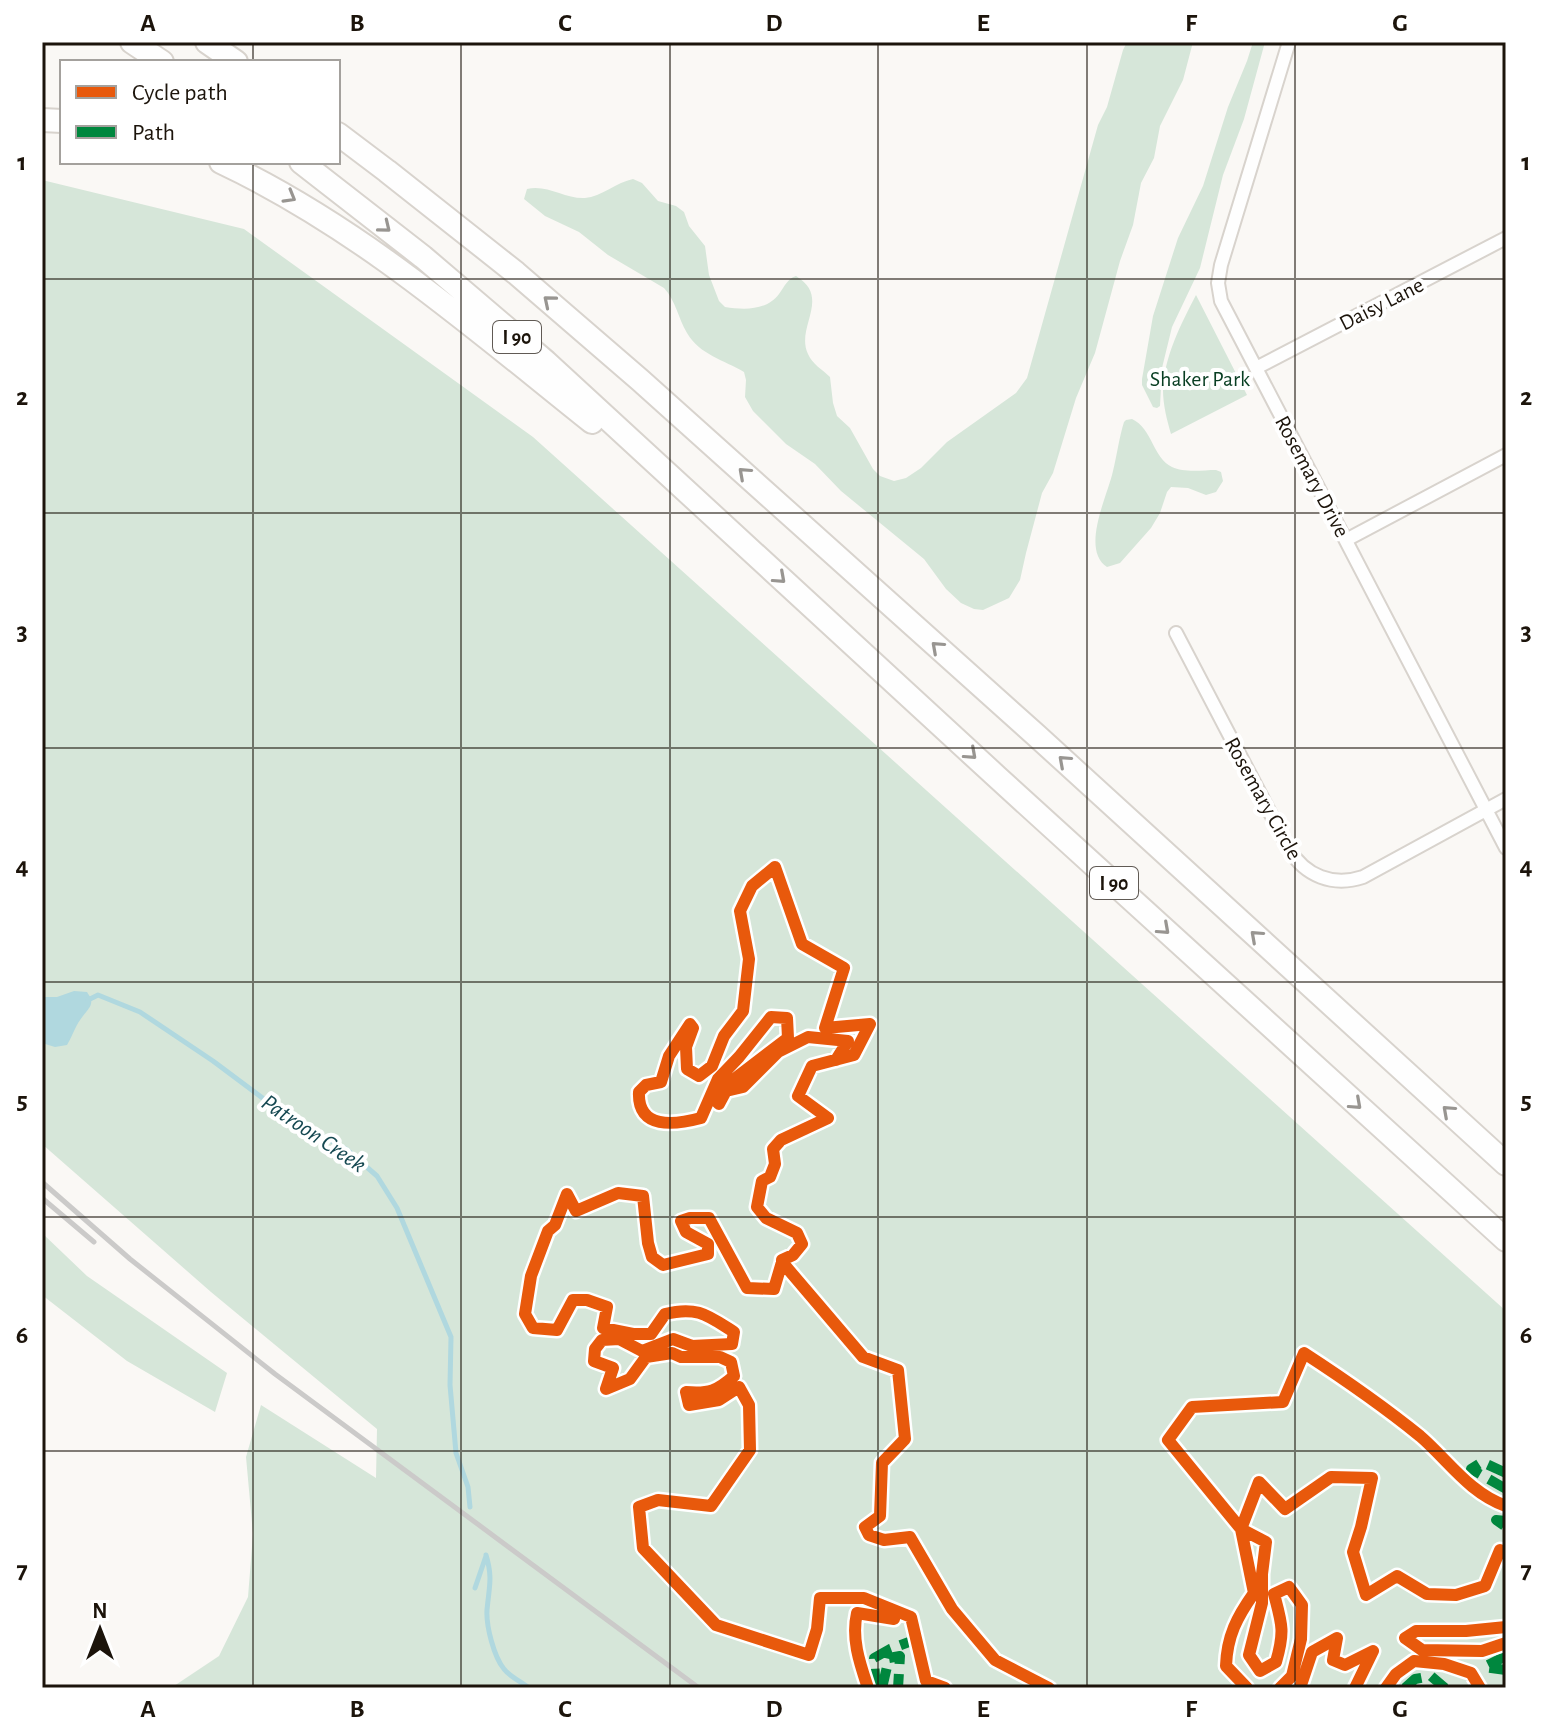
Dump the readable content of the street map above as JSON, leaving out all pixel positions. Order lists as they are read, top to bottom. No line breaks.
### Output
{"streets":{"highway":["I 90"],"street":["Daisy Lane","Rosemary Drive","Rosemary Circle"]},"crossings":[["Daisy Lane","Rosemary Drive"],["Rosemary Drive","Rosemary Circle"]],"water":["Patroon Creek"],"parks":["Shaker Park"],"legend":["Cycle path","Path"],"north":"top","grid":{"columns":["A","B","C","D","E","F","G"],"rows":["1","2","3","4","5","6","7"]}}
